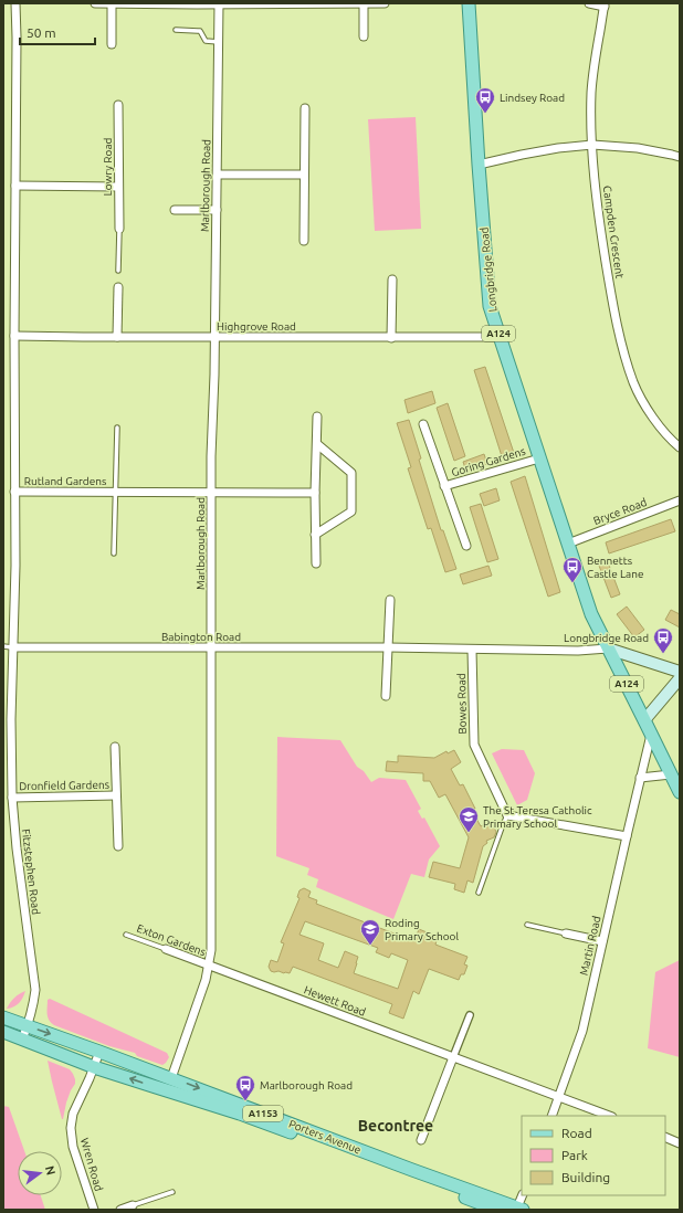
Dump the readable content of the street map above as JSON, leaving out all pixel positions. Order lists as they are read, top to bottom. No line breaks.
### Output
{"streets":{"main road":["Longbridge Road","A124","A1153","Porters Avenue"],"street":["Lowry Road","Marlborough Road","Campden Crescent","Highgrove Road","Goring Gardens","Rutland Gardens","Bryce Road","Babington Road","Bowes Road","Dronfield Gardens","Fitzstephen Road","Exton Gardens","Martin Road","Hewett Road","Wren Road"]},"crossings":[["Marlborough Road","Highgrove Road"],["Marlborough Road","Rutland Gardens"],["Marlborough Road","Babington Road"],["Marlborough Road","Exton Gardens"],["Marlborough Road","Hewett Road"],["Marlborough Road","Porters Avenue"],["Longbridge Road","Highgrove Road"],["Longbridge Road","A124"],["Longbridge Road","Goring Gardens"],["Longbridge Road","Bryce Road"],["Longbridge Road","Babington Road"],["Highgrove Road","Fitzstephen Road"],["A124","Martin Road"],["Rutland Gardens","Fitzstephen Road"],["Babington Road","Bowes Road"],["Babington Road","Fitzstephen Road"],["Dronfield Gardens","Fitzstephen Road"],["Fitzstephen Road","Porters Avenue"],["Exton Gardens","Hewett Road"],["Martin Road","Hewett Road"],["Porters Avenue","Wren Road"]],"districts":["Becontree"],"places":{"bus stop":["Lindsey Road","Bennetts Castle Lane","Longbridge Road","Marlborough Road"],"school or university":["The St Teresa Catholic Primary School","Roding Primary School"]},"legend":["Road","Park","Building"],"scale_bar":"50 m","north":"right"}
